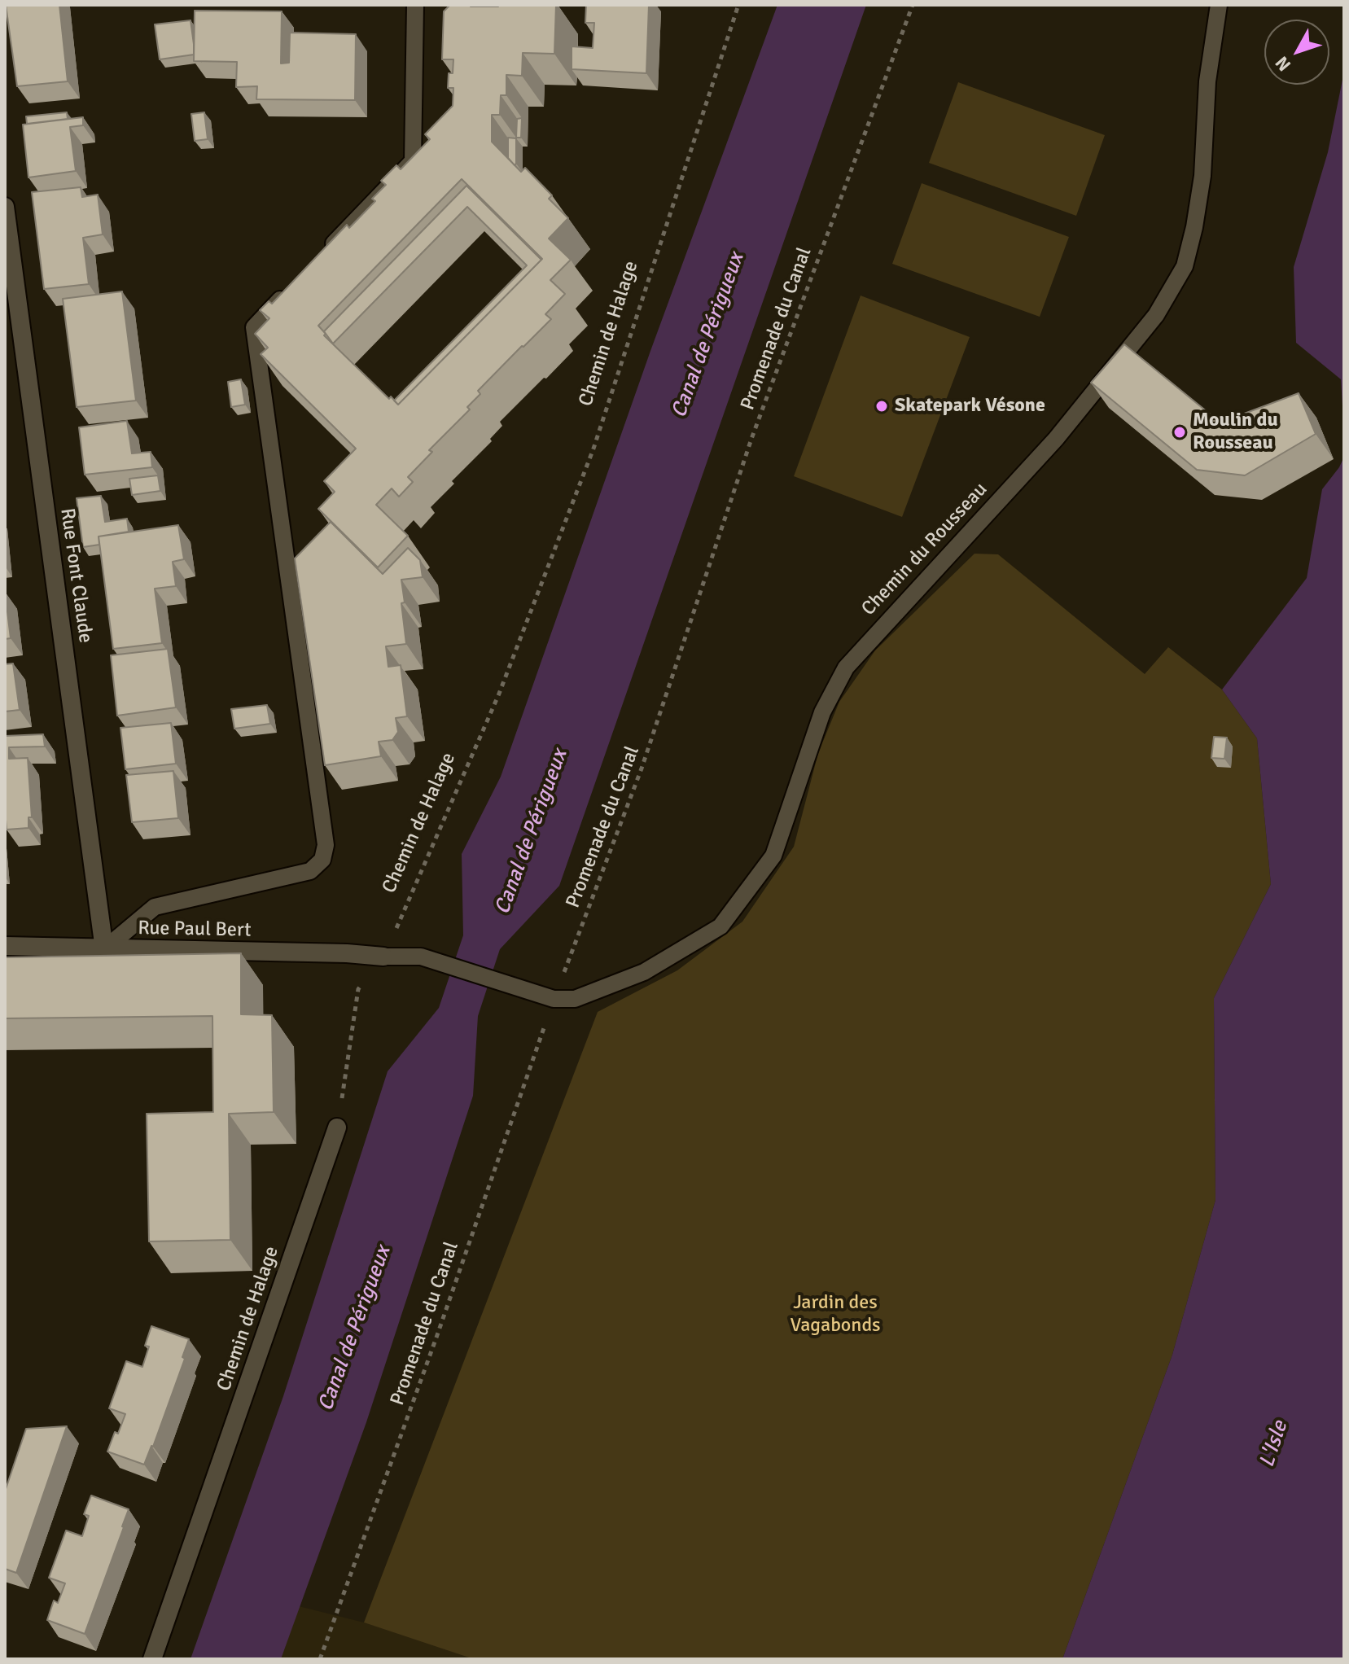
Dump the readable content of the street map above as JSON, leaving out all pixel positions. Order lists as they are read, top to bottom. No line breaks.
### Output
{"streets":{"street":["Chemin de Halage","Rue Font Claude","Rue Paul Bert"],"lane":["Chemin du Rousseau"],"path":["Promenade du Canal"]},"crossings":[["Promenade du Canal","Chemin du Rousseau"],["Chemin de Halage","Chemin du Rousseau"],["Chemin de Halage","Rue Paul Bert"],["Chemin du Rousseau","Rue Paul Bert"],["Rue Font Claude","Rue Paul Bert"]],"water":["Canal de Périgueux","L'Isle"],"parks":["Jardin des Vagabonds"],"places":["Skatepark Vésone","Moulin du Rousseau"],"north":"bottom left"}
